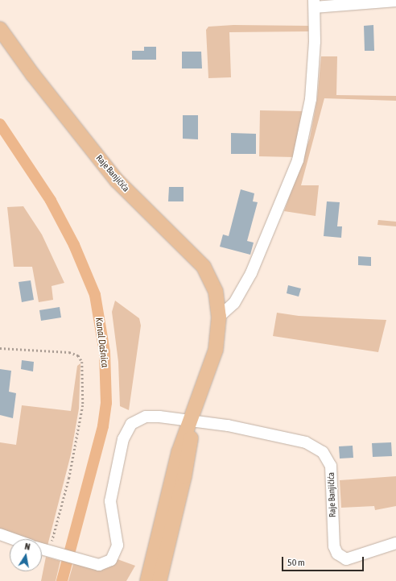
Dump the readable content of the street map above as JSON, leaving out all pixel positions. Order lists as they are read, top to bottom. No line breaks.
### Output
{"streets":{"main road":["Raje Banjičića"]},"water":["Kanal Dašnica"],"scale_bar":"50 m","north":"top"}
